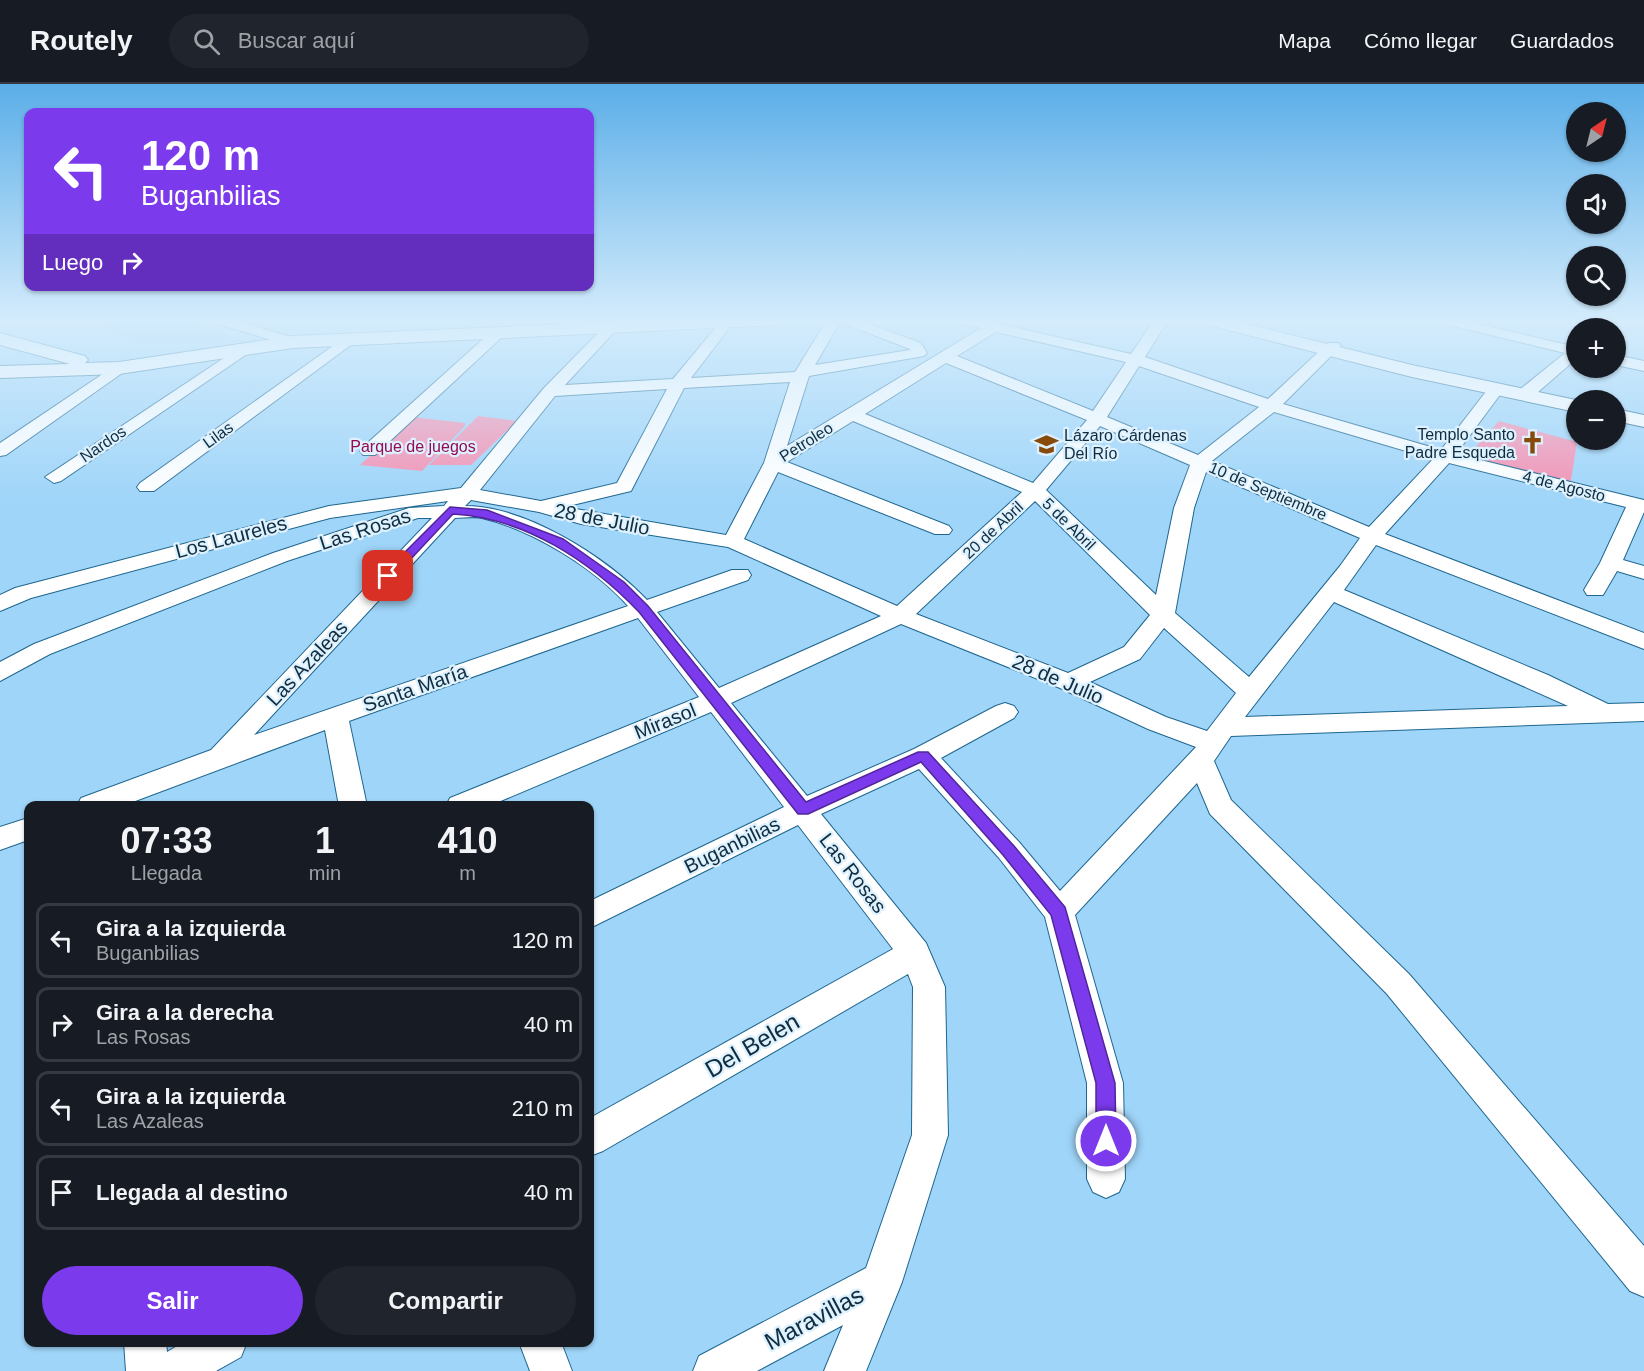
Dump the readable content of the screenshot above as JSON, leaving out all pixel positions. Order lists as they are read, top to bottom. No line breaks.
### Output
{"streets":{"street":["Lilas","Petroleo","Nardos","4 de Agosto","10 de Septiembre","28 de Julio","5 de Abril","Las Rosas","20 de Abril","Los Laureles","Las Azaleas","Santa María","Mirasol","Buganbilias","Del Belen","Maravillas"]},"crossings":[["Petroleo","5 de Abril"],["10 de Septiembre","20 de Abril"],["28 de Julio","Las Rosas"],["28 de Julio","20 de Abril"],["28 de Julio","Los Laureles"],["28 de Julio","Las Azaleas"],["28 de Julio","Mirasol"],["5 de Abril","20 de Abril"],["Las Rosas","Los Laureles"],["Las Rosas","Las Azaleas"],["Las Rosas","Santa María"],["Las Rosas","Mirasol"],["Las Rosas","Buganbilias"],["Las Rosas","Del Belen"],["Las Rosas","Maravillas"],["20 de Abril","Mirasol"],["Los Laureles","Las Azaleas"],["Las Azaleas","Santa María"]],"parks":["Parque de juegos"],"places":{"church":["Templo Santo Padre Esqueda"],"school or university":["Lázaro Cárdenas Del Río"]},"north":"top right","page":{"header":"Routely","search":"Buscar aquí","nav":["Mapa","Cómo llegar","Guardados"],"map_buttons":["+","−"],"turn":["120 m","Buganbilias"],"then":"Luego","eta":["07:33","Llegada","1","min","410","m"],"list":[{"name":"Gira a la izquierda","note":"Buganbilias","value":"120 m"},{"name":"Gira a la derecha","note":"Las Rosas","value":"40 m"},{"name":"Gira a la izquierda","note":"Las Azaleas","value":"210 m"},{"name":"Llegada al destino","value":"40 m"}],"buttons":["Salir","Compartir"]}}
